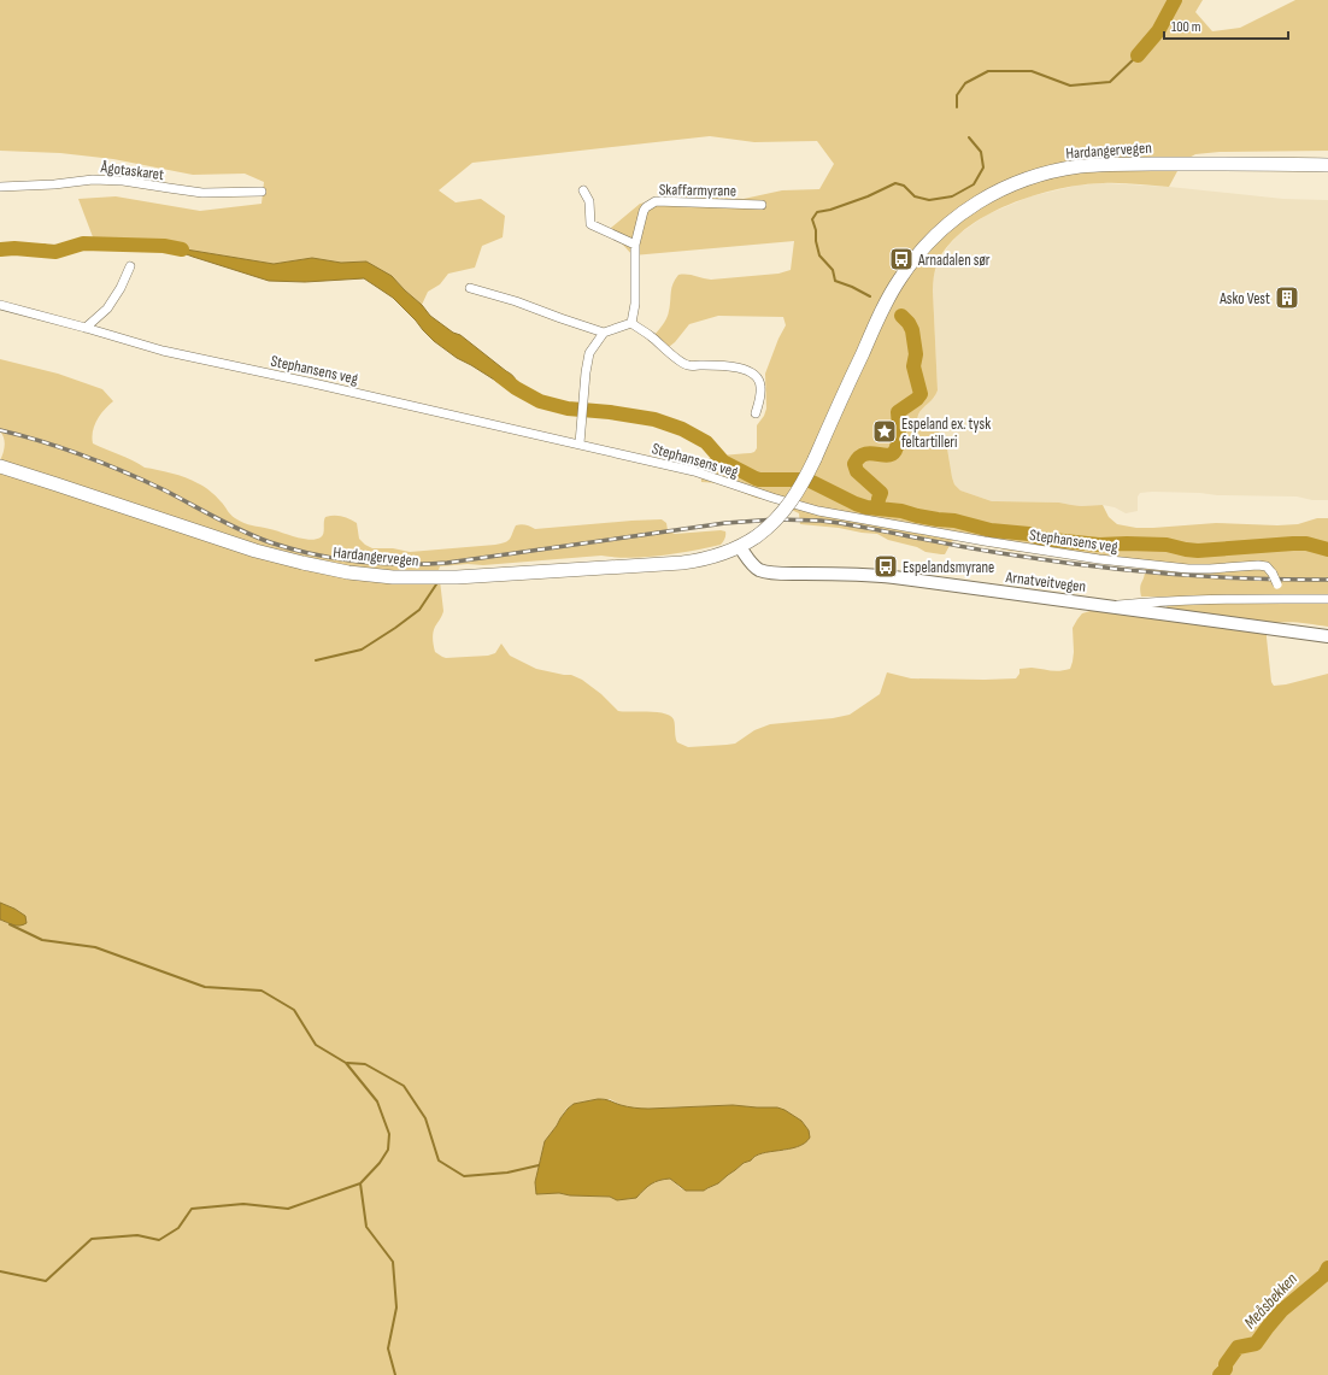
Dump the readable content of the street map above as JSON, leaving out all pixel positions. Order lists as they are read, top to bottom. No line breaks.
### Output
{"streets":{"main road":["Hardangervegen","Arnatveitvegen"],"street":["Ågotaskaret","Skaffarmyrane","Stephansens veg"]},"crossings":[["Hardangervegen","Arnatveitvegen"]],"water":["Meåsbekken"],"places":{"bus stop":["Arnadalen sør","Espelandsmyrane"],"building":["Asko Vest"],"place":["Espeland ex. tysk feltartilleri"]},"scale_bar":"100 m"}
